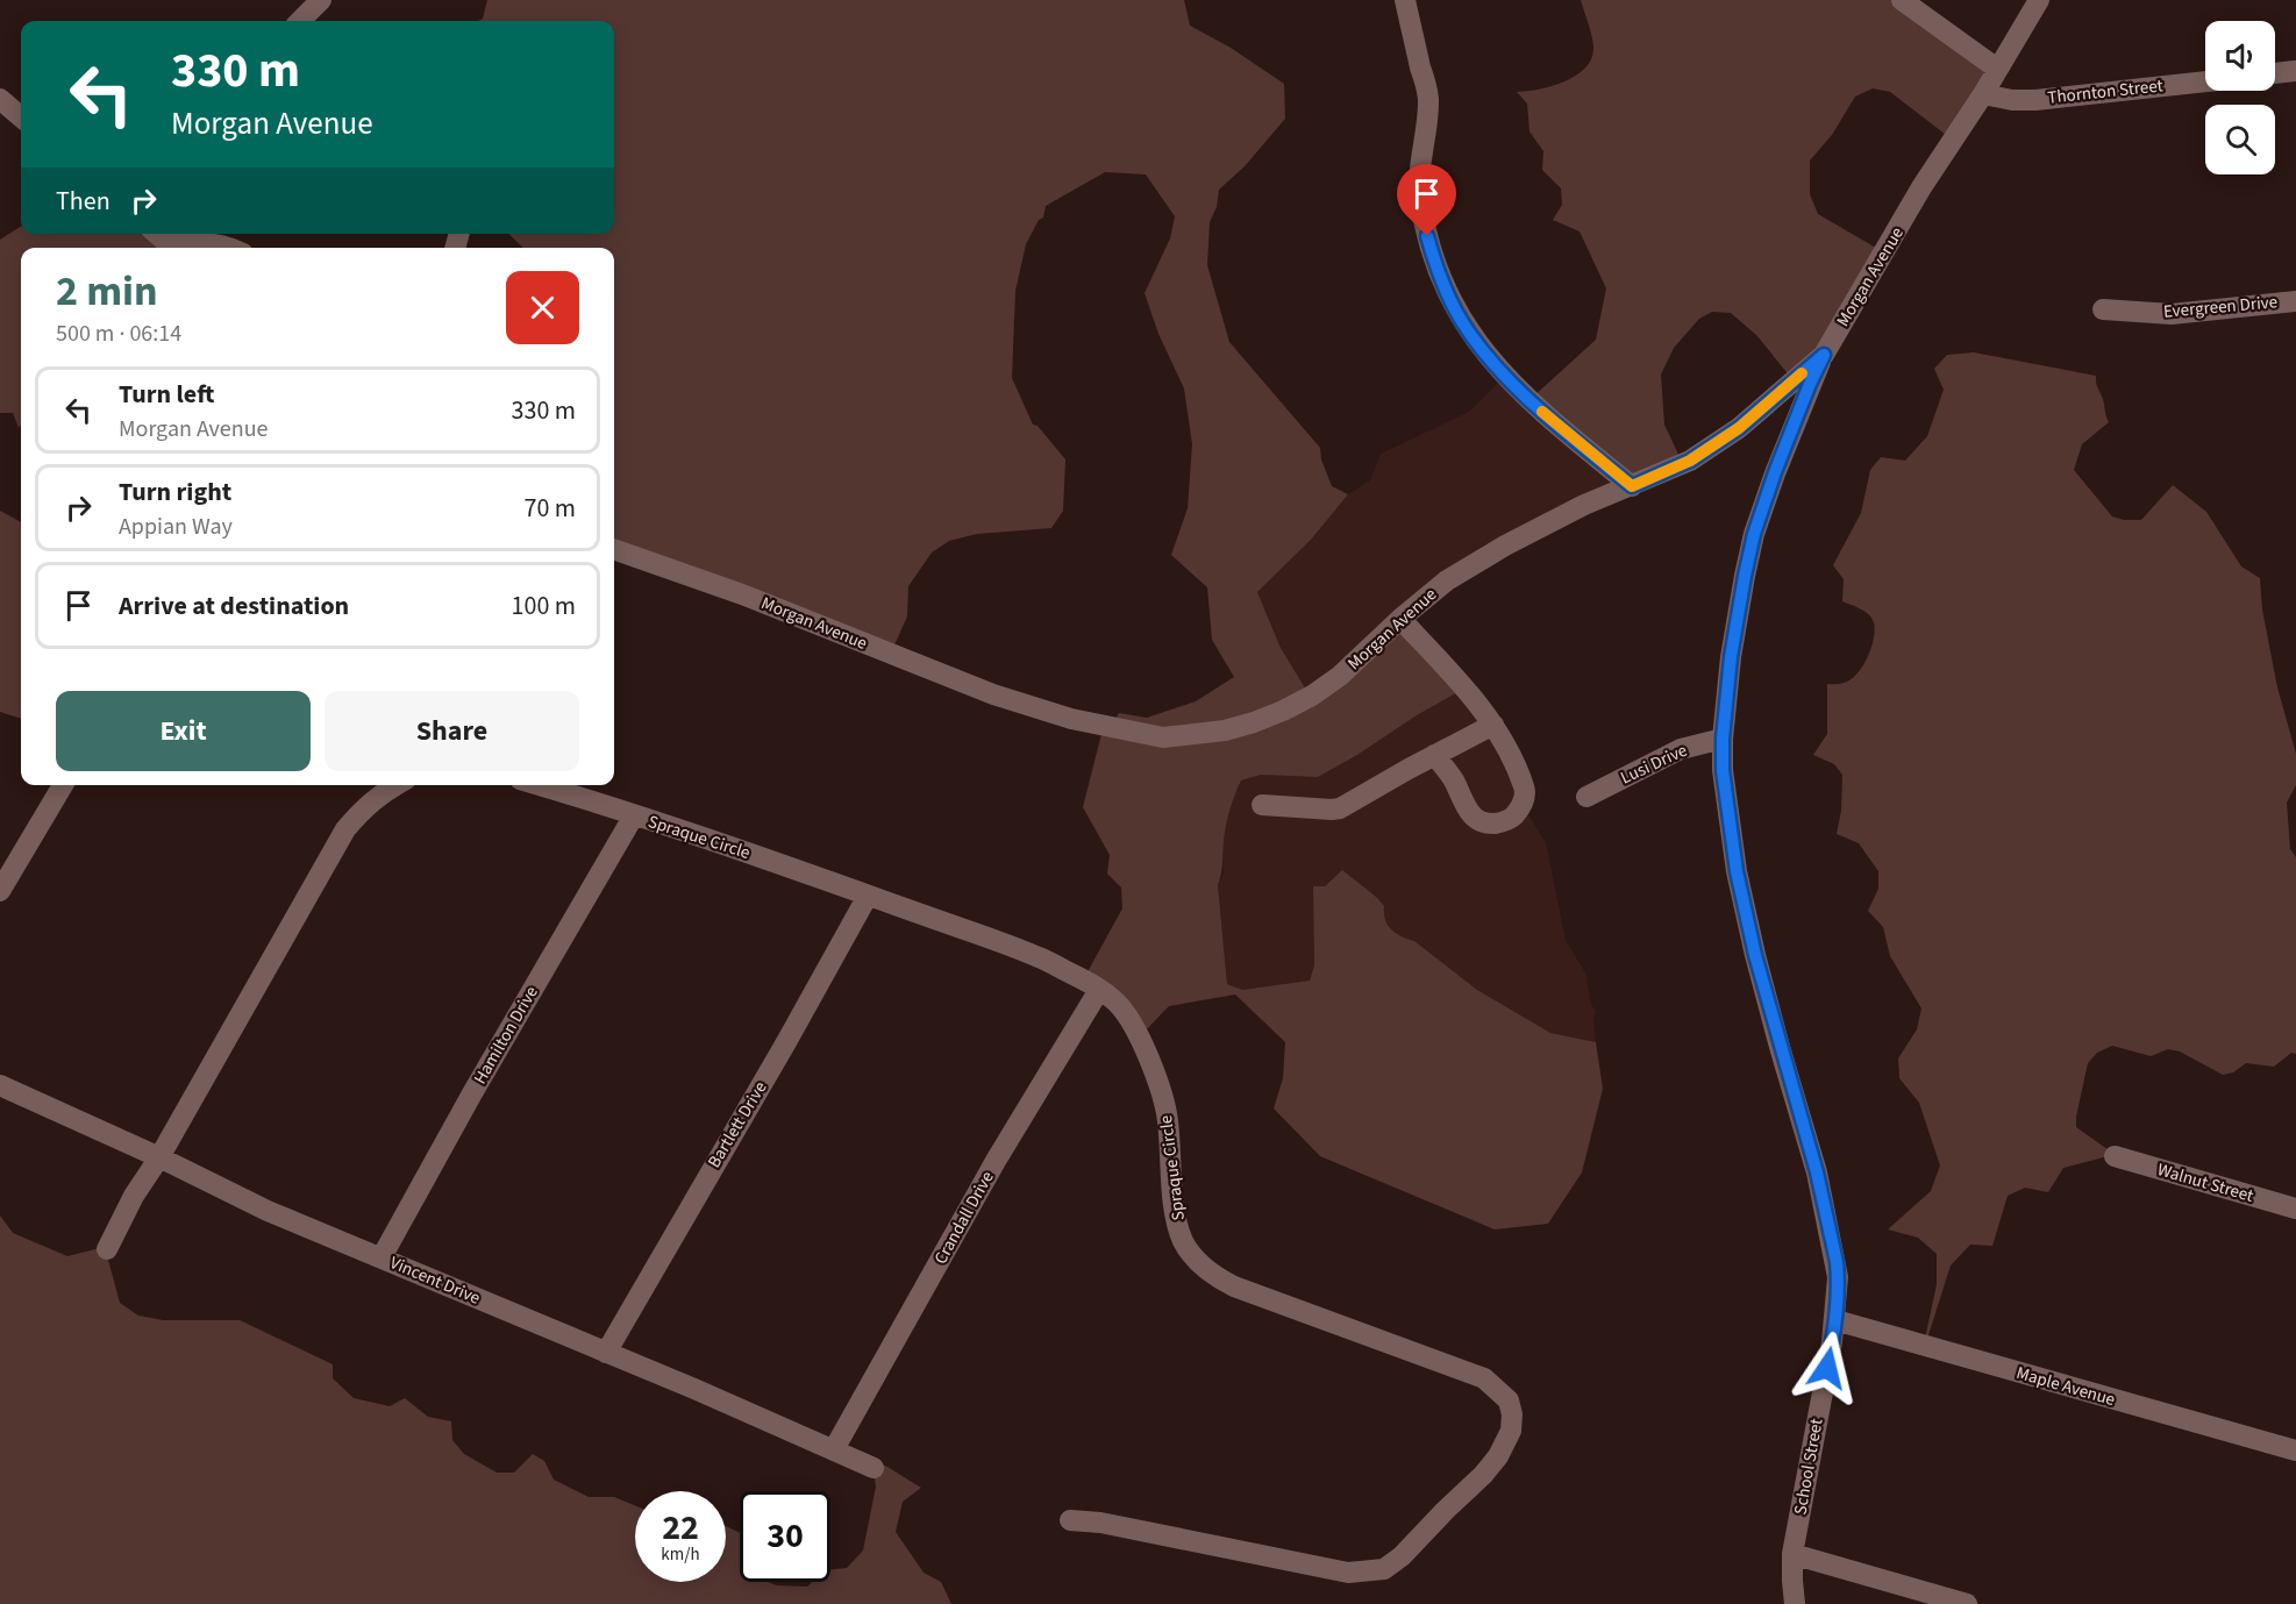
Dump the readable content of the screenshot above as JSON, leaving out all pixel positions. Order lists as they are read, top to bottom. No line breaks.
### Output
{"streets":{"street":["Thornton Street","Morgan Avenue","Evergreen Drive","Lusi Drive","Spraque Circle","Hamilton Drive","Bartlett Drive","Walnut Street","Crandall Drive","Vincent Drive","Maple Avenue","School Street"]},"crossings":[["Thornton Street","Morgan Avenue"],["Morgan Avenue","School Street"],["Lusi Drive","School Street"],["Spraque Circle","Hamilton Drive"],["Spraque Circle","Bartlett Drive"],["Spraque Circle","Crandall Drive"],["Hamilton Drive","Vincent Drive"],["Bartlett Drive","Vincent Drive"],["Crandall Drive","Vincent Drive"],["Maple Avenue","School Street"]],"page":{"turn":["330 m","Morgan Avenue"],"then":"Then","heading":["2 min","500 m · 06:14"],"list":[{"name":"Turn left","note":"Morgan Avenue","value":"330 m"},{"name":"Turn right","note":"Appian Way","value":"70 m"},{"name":"Arrive at destination","value":"100 m"}],"buttons":["Exit","Share"],"speed":"22 km/h","limit":"30"}}
